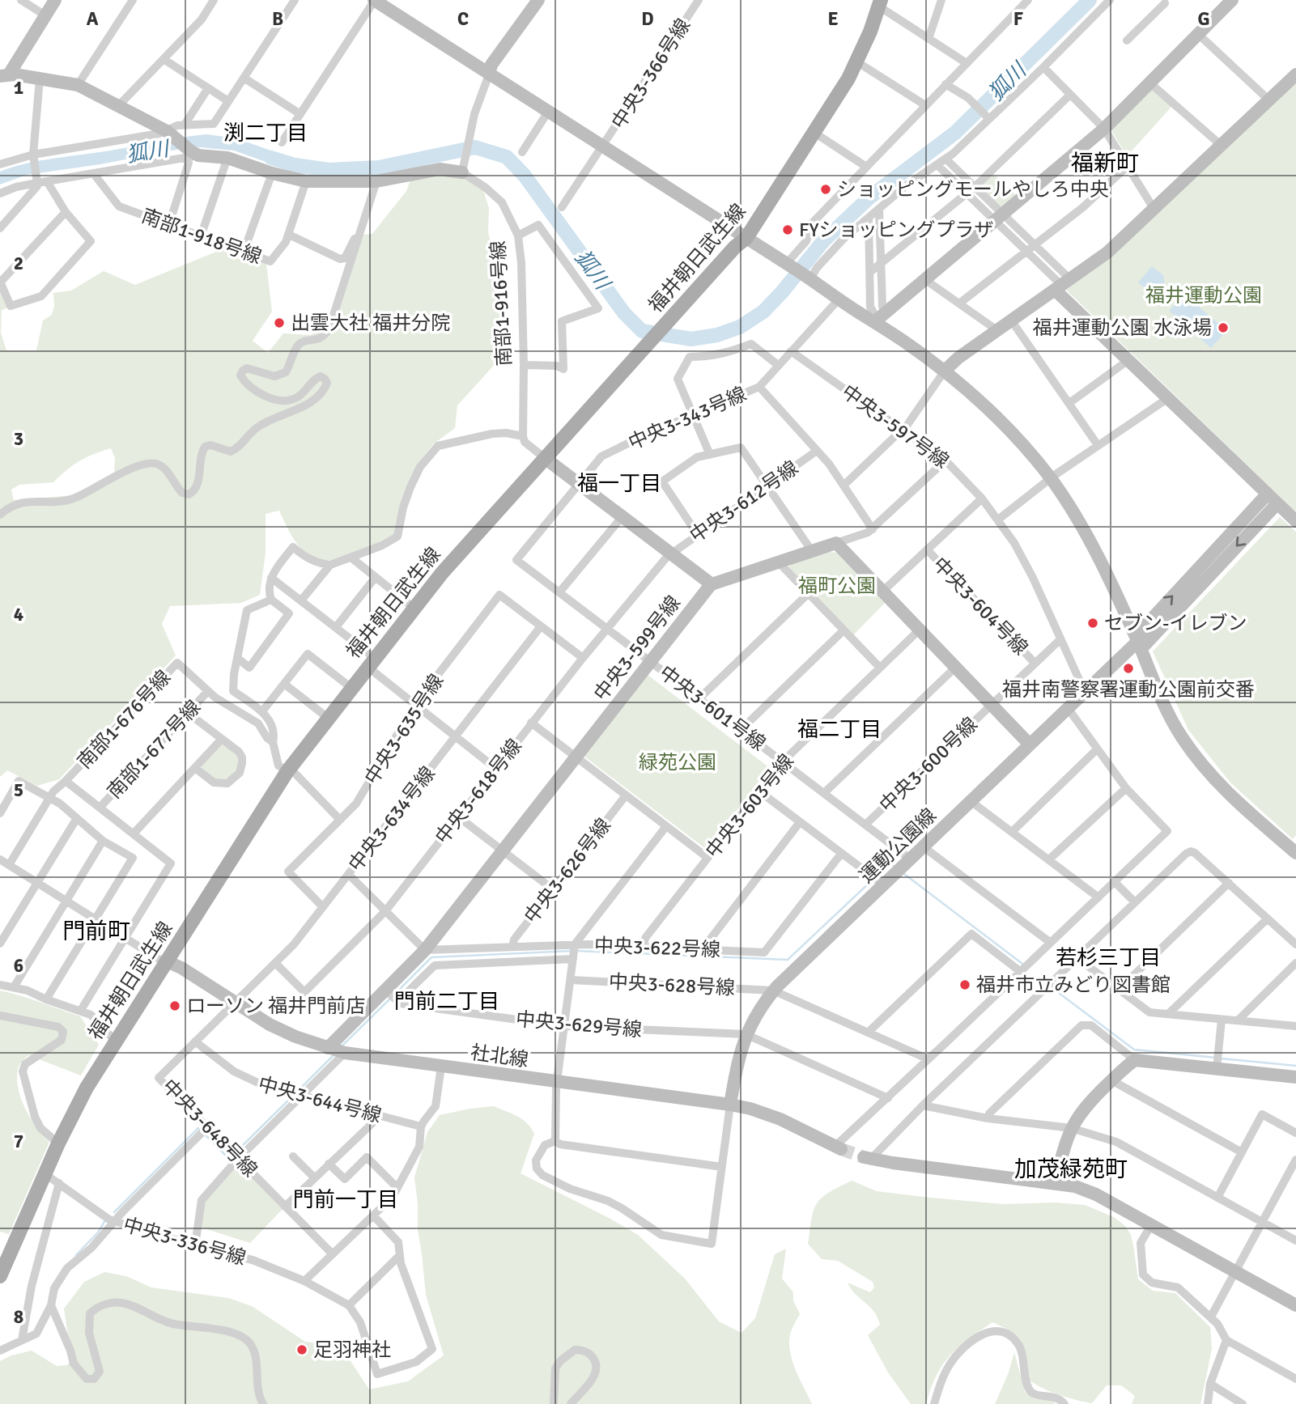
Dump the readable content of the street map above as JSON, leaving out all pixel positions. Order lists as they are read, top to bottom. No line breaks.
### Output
{"streets":{"main road":["福井朝日武生線"],"street":["中央3-366号線","南部1-918号線","南部1-916号線","中央3-343号線","中央3-597号線","中央3-612号線","中央3-604号線","中央3-599号線","中央3-601号線","南部1-676号線","中央3-635号線","南部1-677号線","中央3-600号線","中央3-618号線","中央3-603号線","中央3-634号線","運動公園線","中央3-626号線","中央3-622号線","中央3-628号線","中央3-629号線","社北線","中央3-644号線","中央3-648号線","中央3-336号線"]},"crossings":[["南部1-918号線","南部1-916号線"],["福井朝日武生線","南部1-676号線"],["福井朝日武生線","社北線"],["中央3-343号線","中央3-597号線"],["中央3-343号線","中央3-601号線"],["中央3-597号線","中央3-600号線"],["中央3-597号線","運動公園線"],["中央3-612号線","中央3-618号線"],["中央3-604号線","中央3-600号線"],["中央3-599号線","中央3-601号線"],["中央3-599号線","中央3-622号線"],["中央3-599号線","社北線"],["中央3-601号線","中央3-600号線"],["中央3-601号線","中央3-618号線"],["中央3-601号線","中央3-603号線"],["中央3-601号線","運動公園線"],["南部1-676号線","中央3-635号線"],["南部1-676号線","南部1-677号線"],["中央3-635号線","中央3-618号線"],["中央3-635号線","中央3-634号線"],["中央3-618号線","中央3-634号線"],["中央3-603号線","中央3-622号線"],["中央3-634号線","社北線"],["中央3-634号線","中央3-648号線"],["運動公園線","中央3-628号線"],["運動公園線","中央3-629号線"],["運動公園線","社北線"],["中央3-626号線","中央3-622号線"],["社北線","中央3-648号線"],["中央3-644号線","中央3-648号線"]],"districts":["渕二丁目","福新町","福一丁目","福二丁目","門前町","若杉三丁目","門前二丁目","加茂緑苑町","門前一丁目"],"water":["狐川"],"parks":["福井運動公園","福町公園","緑苑公園"],"places":["ショッピングモールやしろ中央","FYショッピングプラザ","出雲大社 福井分院","福井運動公園 水泳場","セブン-イレブン","福井南警察署運動公園前交番","福井市立みどり図書館","ローソン 福井門前店","足羽神社"],"grid":{"columns":["A","B","C","D","E","F","G"],"rows":["1","2","3","4","5","6","7","8"]}}
